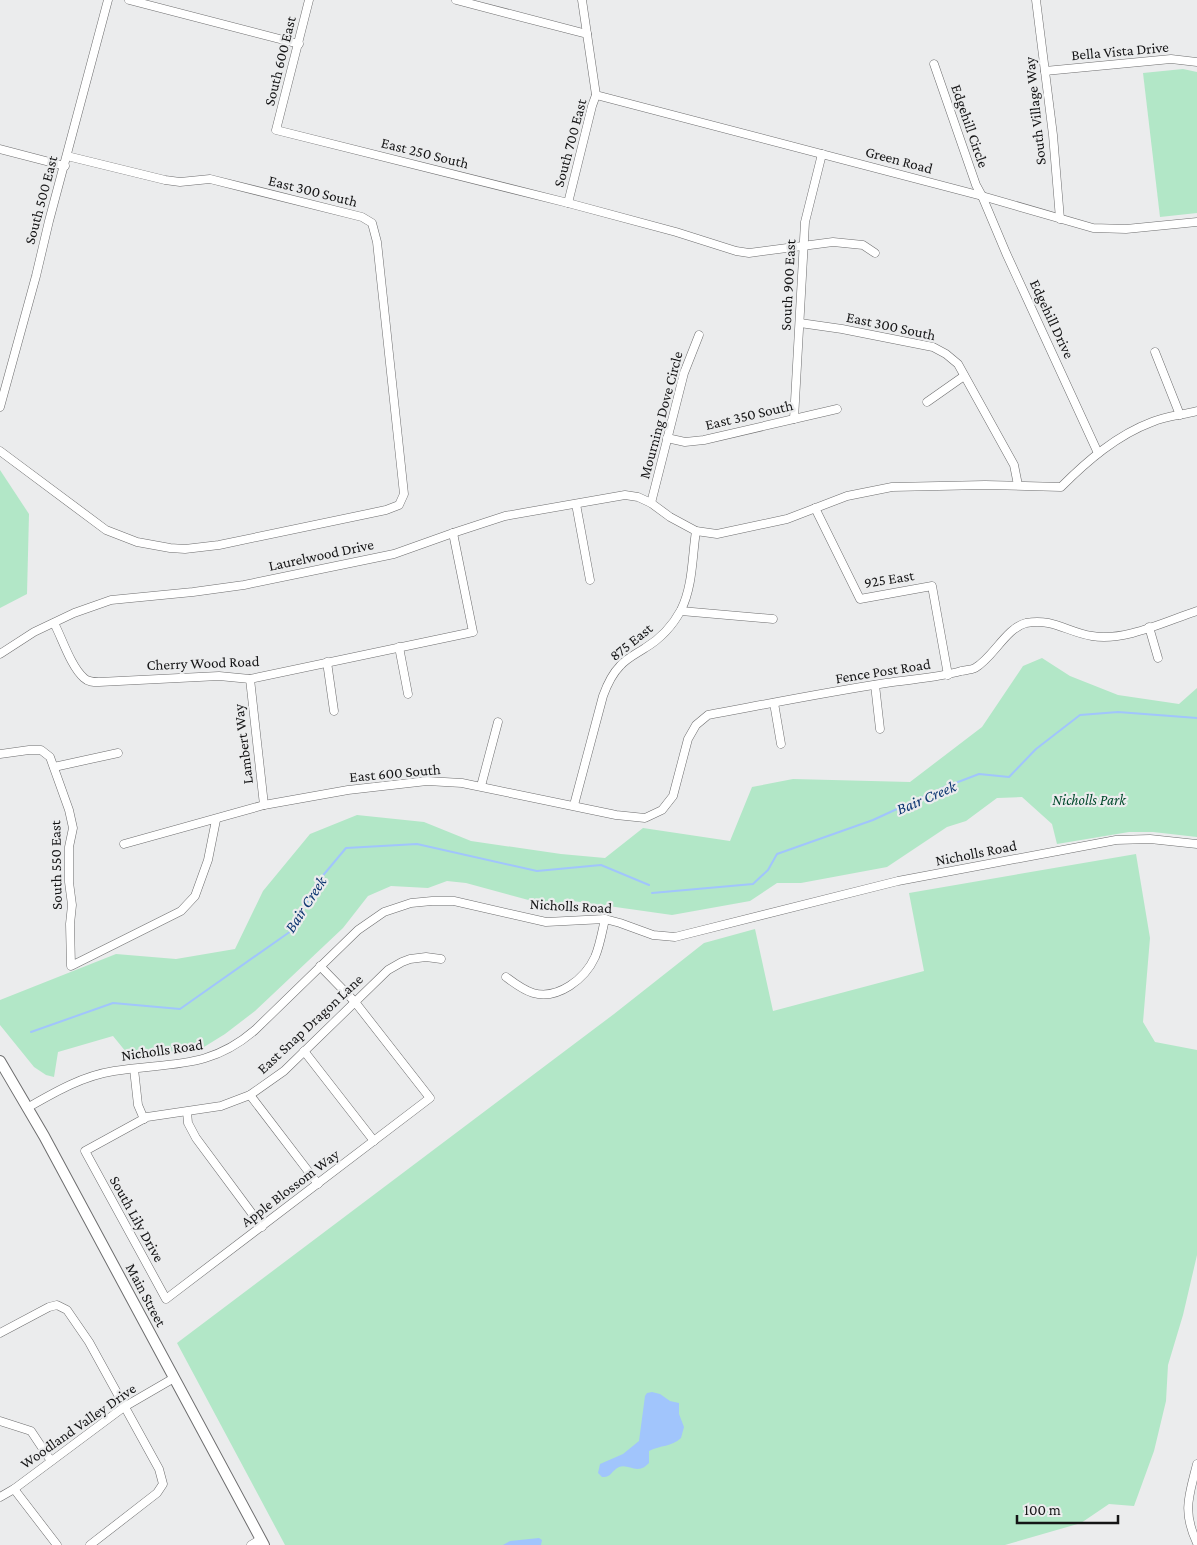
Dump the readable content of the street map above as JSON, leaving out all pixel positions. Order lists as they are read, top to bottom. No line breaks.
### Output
{"streets":{"main road":["Main Street"],"street":["Bella Vista Drive","South 600 East","South Village Way","Edgehill Circle","South 700 East","East 250 South","Green Road","East 300 South","South 500 East","South 900 East","Edgehill Drive","Mourning Dove Circle","East 350 South","Laurelwood Drive","925 East","875 East","Cherry Wood Road","Fence Post Road","Lambert Way","East 600 South","Nicholls Road","South 550 East","East Snap Dragon Lane","Apple Blossom Way","South Lily Drive","Woodland Valley Drive"]},"crossings":[["Bella Vista Drive","South Village Way"],["South 600 East","East 250 South"],["South Village Way","Green Road"],["Edgehill Circle","Green Road"],["Edgehill Circle","Edgehill Drive"],["South 700 East","East 250 South"],["South 700 East","Green Road"],["East 250 South","South 900 East"],["Green Road","South 900 East"],["Green Road","Edgehill Drive"],["East 300 South","South 500 East"],["East 300 South","South 900 East"],["South 900 East","East 350 South"],["Mourning Dove Circle","East 350 South"],["Mourning Dove Circle","Laurelwood Drive"],["Laurelwood Drive","875 East"],["Laurelwood Drive","Cherry Wood Road"],["925 East","Fence Post Road"],["875 East","East 600 South"],["Cherry Wood Road","Lambert Way"],["Fence Post Road","East 600 South"],["Lambert Way","East 600 South"],["East 600 South","South 550 East"],["Nicholls Road","Main Street"],["East Snap Dragon Lane","Apple Blossom Way"],["East Snap Dragon Lane","South Lily Drive"],["Apple Blossom Way","South Lily Drive"],["Main Street","Woodland Valley Drive"]],"water":["Bair Creek"],"parks":["Nicholls Park"],"scale_bar":"100 m"}
